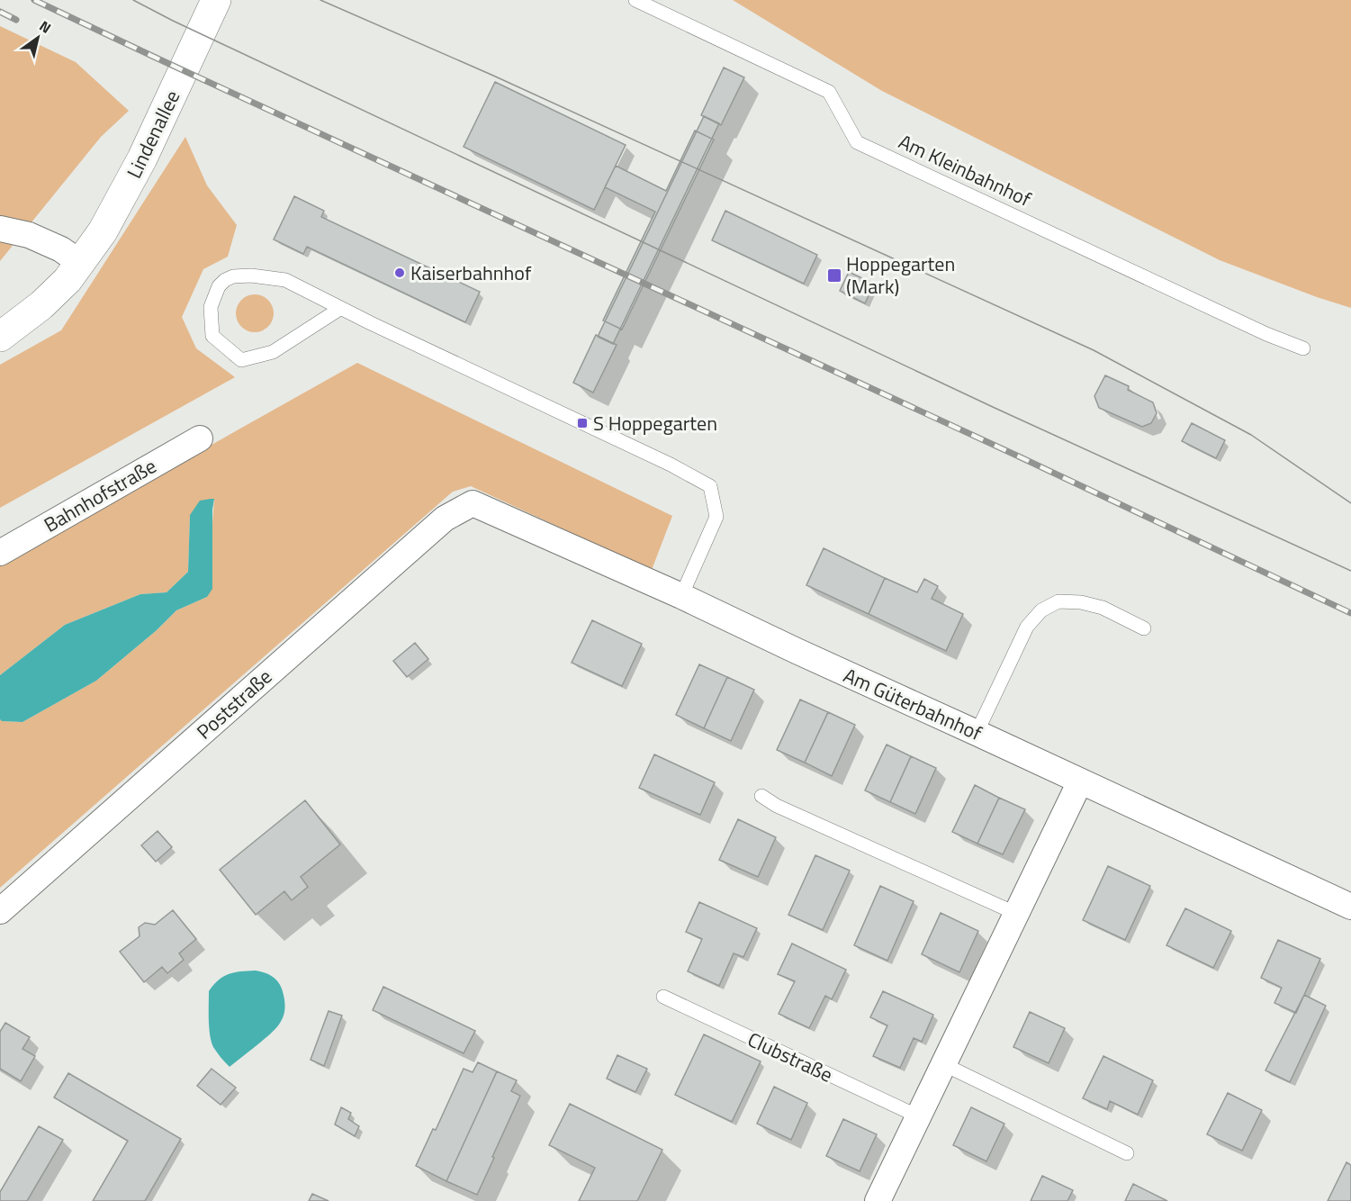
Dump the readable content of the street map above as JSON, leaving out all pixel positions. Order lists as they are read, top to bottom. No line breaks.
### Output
{"streets":{"street":["Lindenallee","Bahnhofstraße","Poststraße","Am Güterbahnhof"],"lane":["Am Kleinbahnhof","Clubstraße"]},"crossings":[["Poststraße","Am Güterbahnhof"]],"places":{"other":["Kaiserbahnhof"],"transit":["Hoppegarten (Mark)","S Hoppegarten"]},"north":"top right"}
